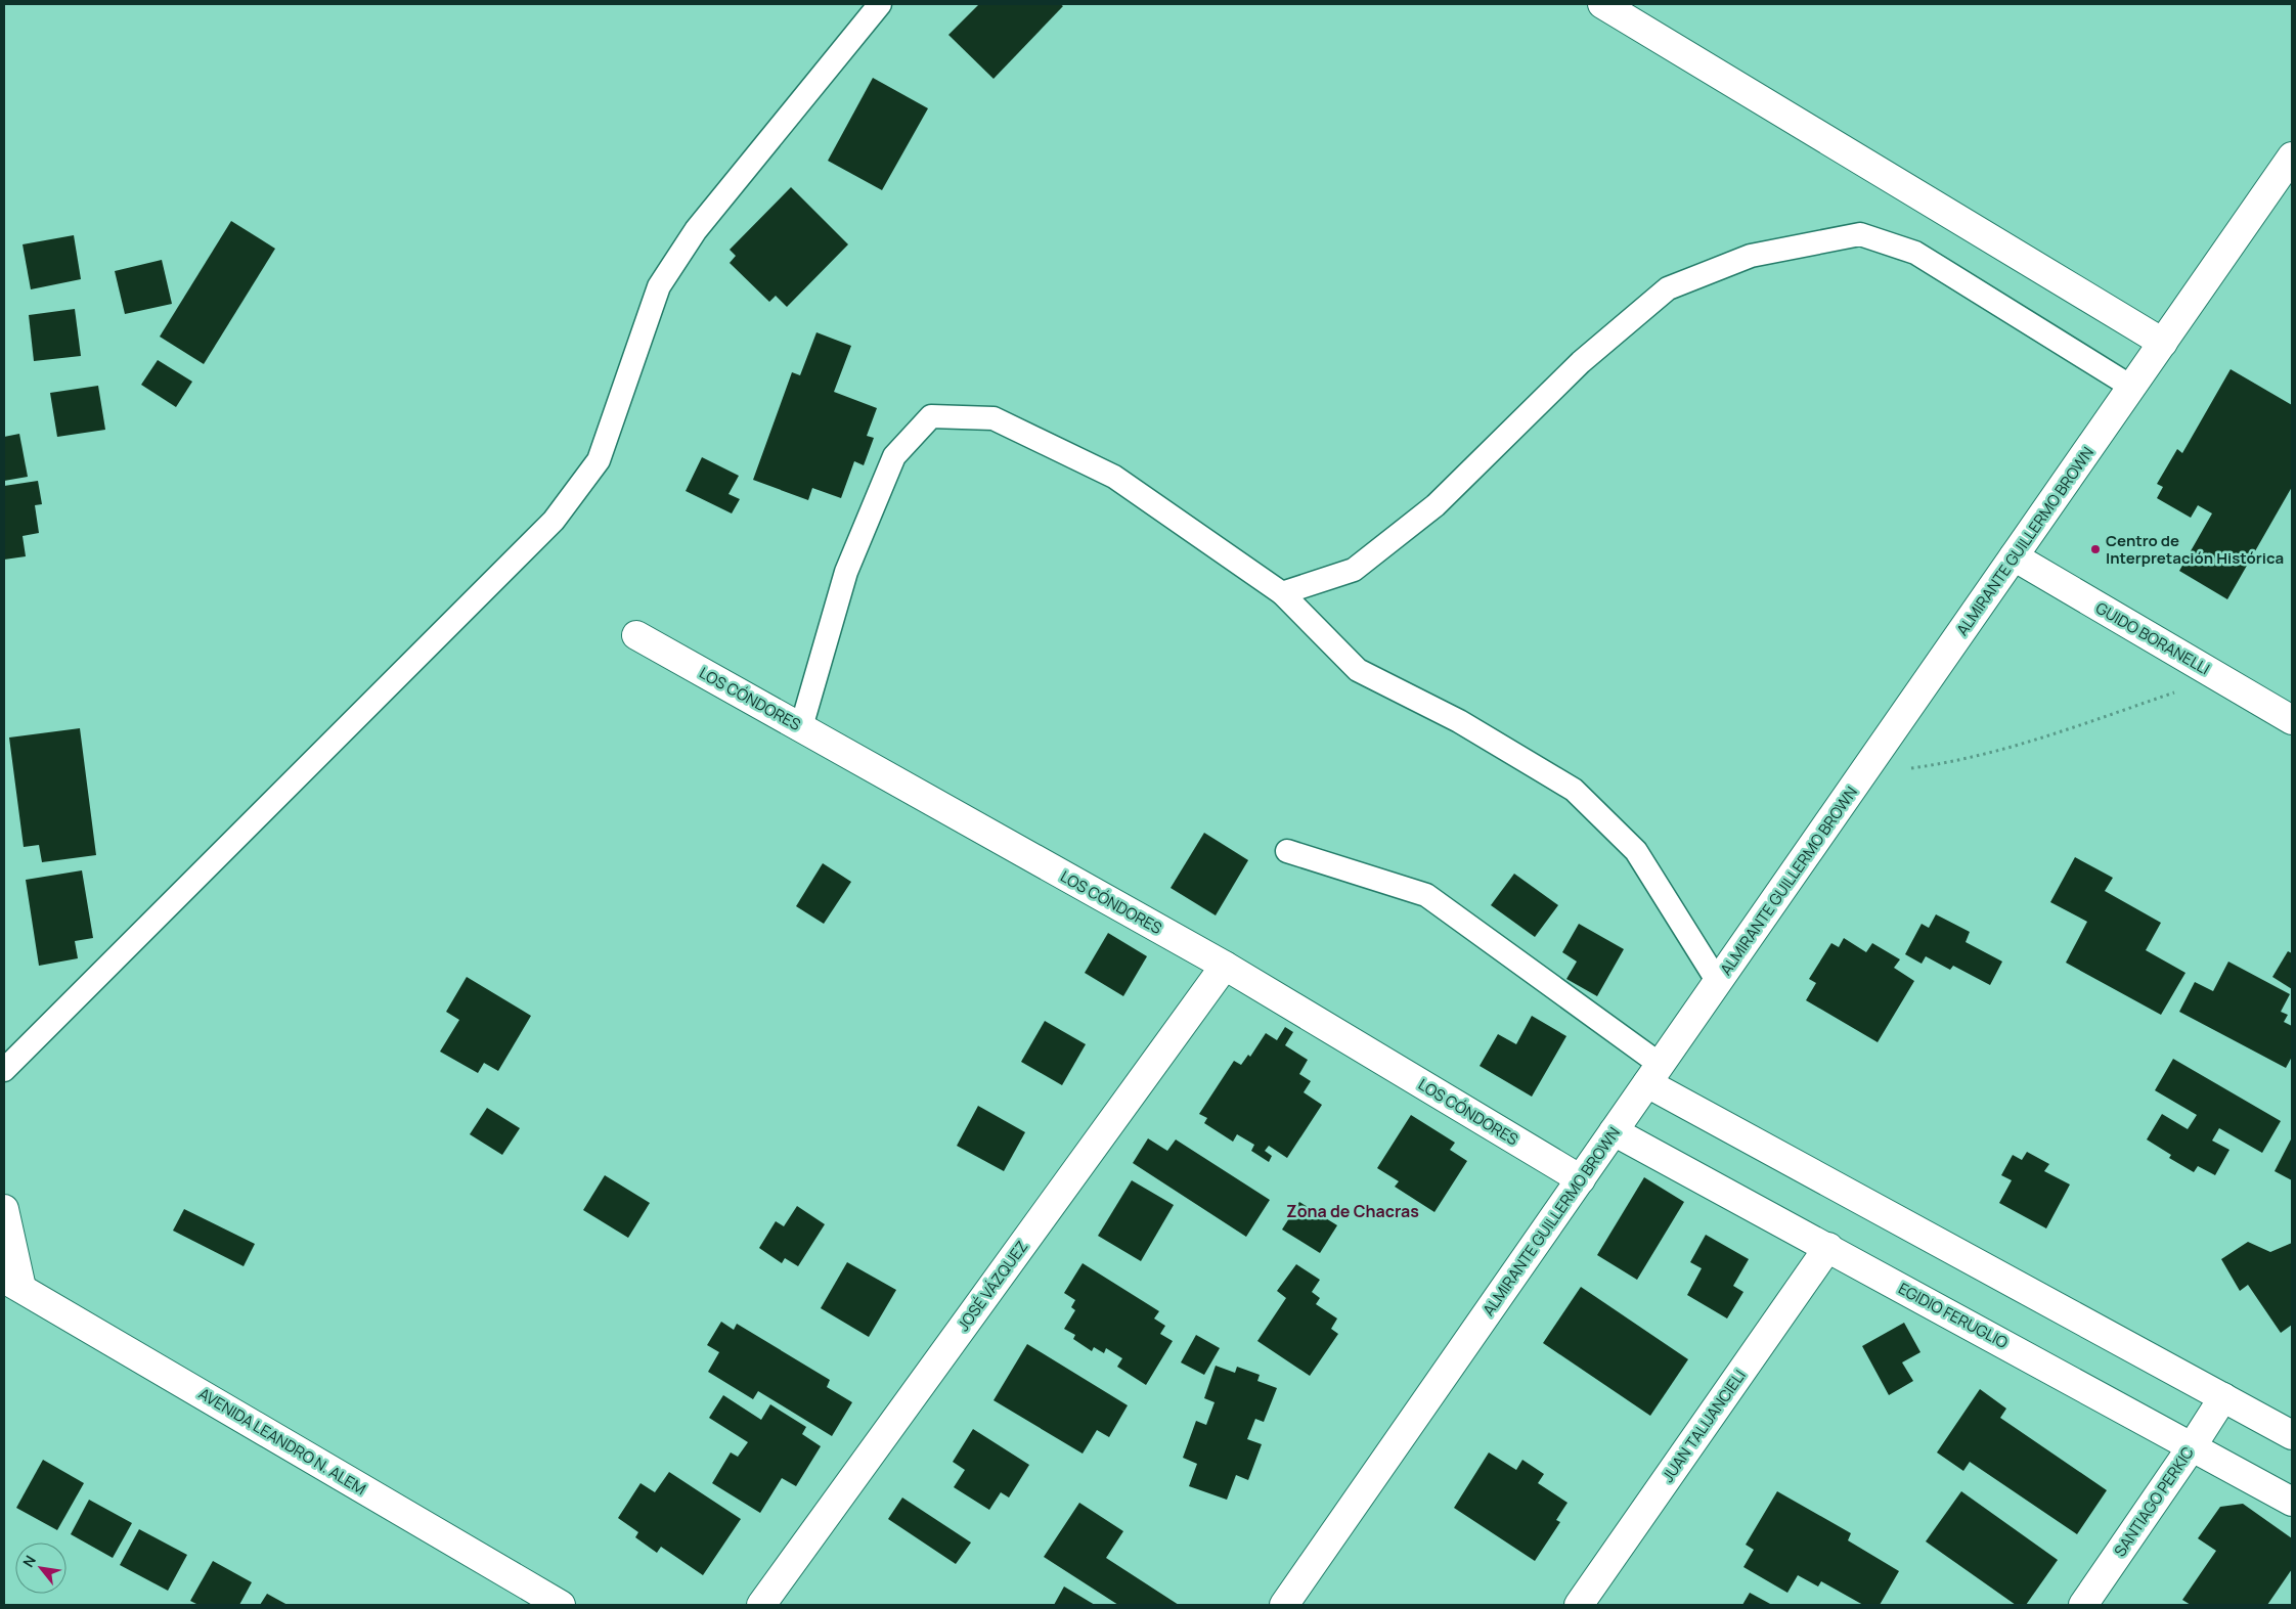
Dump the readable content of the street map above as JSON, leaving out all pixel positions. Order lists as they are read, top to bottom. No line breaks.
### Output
{"streets":{"street":["ALMIRANTE GUILLERMO BROWN","GUIDO BORANELLI","LOS CÓNDORES","JOSÉ VÁZQUEZ","EGIDIO FERUGLIO","JUAN TALIJANCIELI","AVENIDA LEANDRO N. ALEM","SANTIAGO PERKIC"]},"crossings":[["ALMIRANTE GUILLERMO BROWN","GUIDO BORANELLI"],["ALMIRANTE GUILLERMO BROWN","LOS CÓNDORES"],["ALMIRANTE GUILLERMO BROWN","EGIDIO FERUGLIO"],["LOS CÓNDORES","JOSÉ VÁZQUEZ"],["EGIDIO FERUGLIO","JUAN TALIJANCIELI"],["EGIDIO FERUGLIO","SANTIAGO PERKIC"]],"districts":["Zona de Chacras"],"places":["Centro de Interpretación Histórica"],"north":"top left"}
